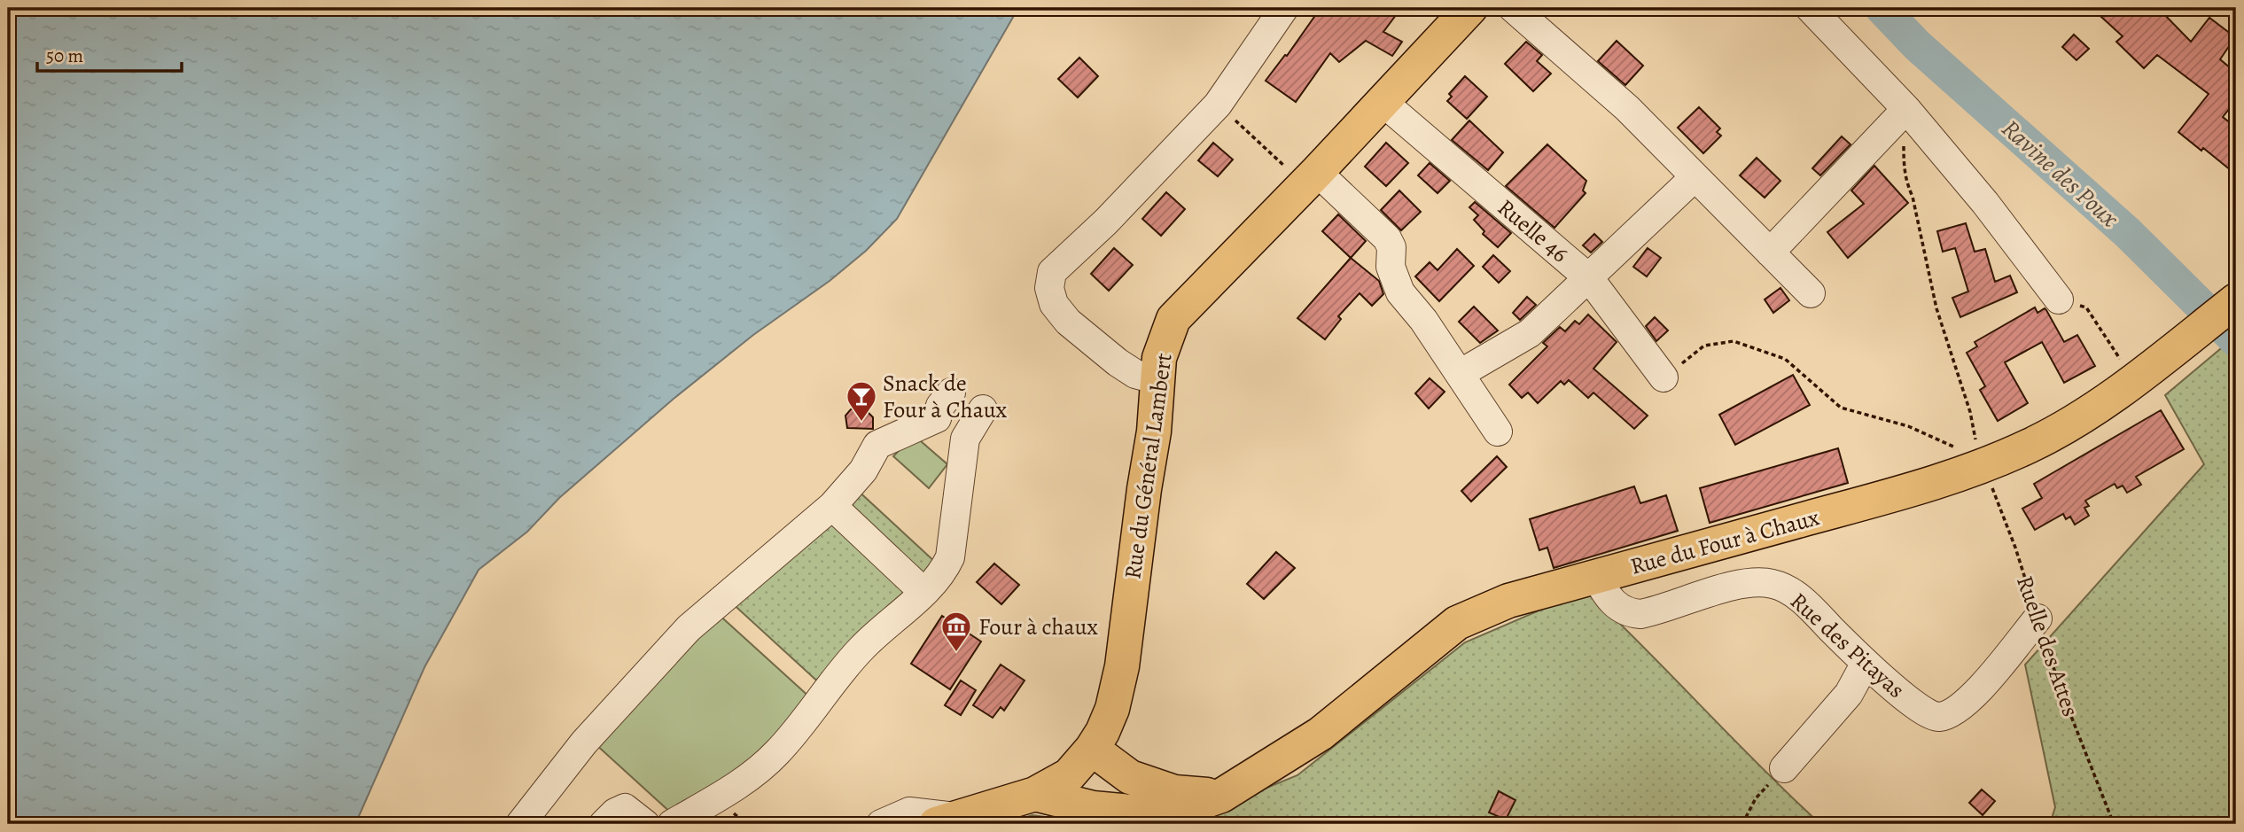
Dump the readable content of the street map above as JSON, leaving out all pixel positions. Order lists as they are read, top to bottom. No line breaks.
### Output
{"streets":{"main road":["Rue du Général Lambert","Rue du Four à Chaux"],"street":["Ruelle 46","Rue des Pitayas"],"path":["Ruelle des Attes"]},"crossings":[["Ruelle 46","Rue du Général Lambert"],["Rue du Général Lambert","Rue du Four à Chaux"],["Rue du Four à Chaux","Rue des Pitayas"],["Rue du Four à Chaux","Ruelle des Attes"],["Rue des Pitayas","Ruelle des Attes"]],"water":["Ravine des Poux"],"places":{"bar":["Snack de Four à Chaux"],"museum":["Four à chaux"]},"scale_bar":"50 m"}
